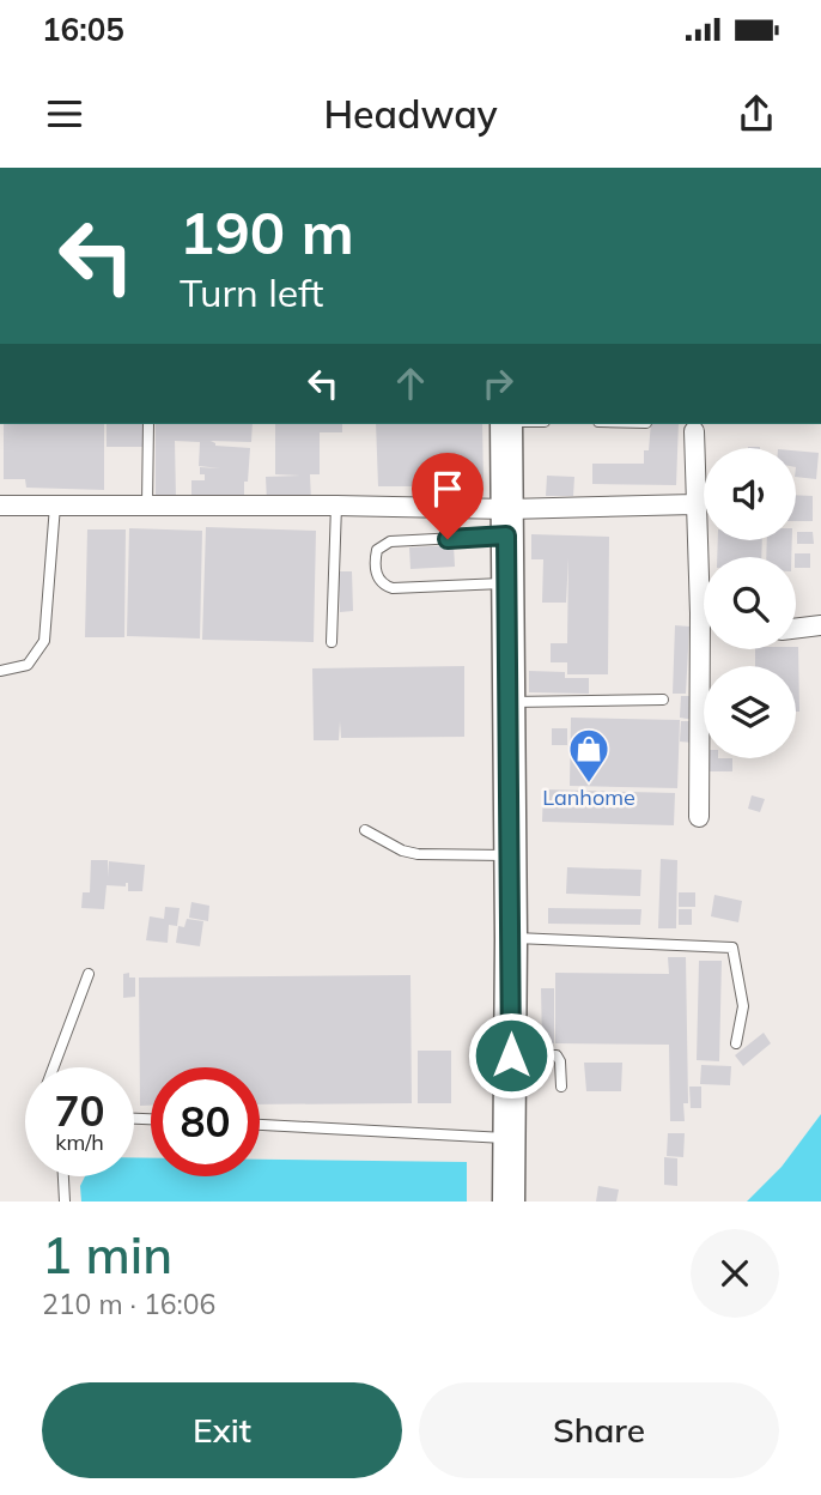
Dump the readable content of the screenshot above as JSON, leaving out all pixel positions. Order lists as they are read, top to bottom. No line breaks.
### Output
{"places":{"shop":["Lanhome"]},"page":{"status":"16:05","header":"Headway","turn":["190 m","Turn left"],"speed":"70 km/h","limit":"80","heading":["1 min","210 m · 16:06"],"buttons":["Exit","Share"]}}
